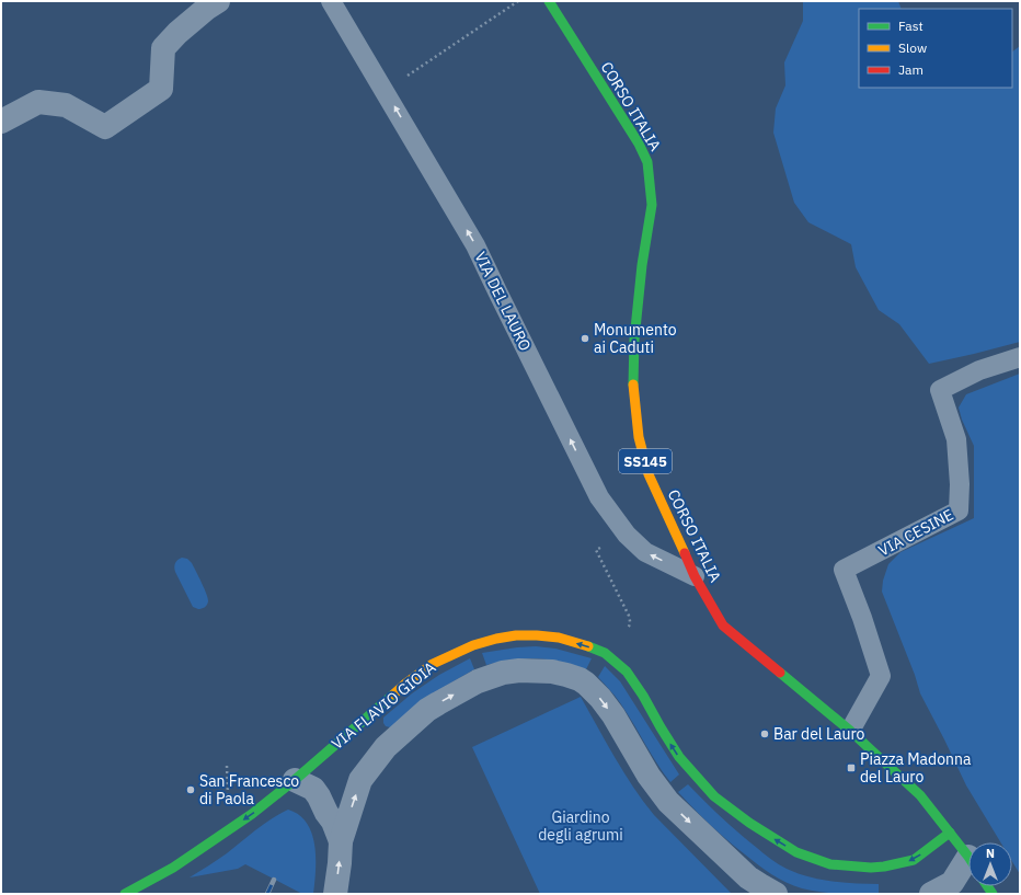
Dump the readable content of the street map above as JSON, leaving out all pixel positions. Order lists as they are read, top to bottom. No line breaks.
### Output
{"streets":{"main road":["CORSO ITALIA","SS145","VIA FLAVIO GIOIA"],"lane":["VIA DEL LAURO","VIA CESINE"]},"crossings":[["CORSO ITALIA","VIA DEL LAURO"],["CORSO ITALIA","VIA CESINE"],["CORSO ITALIA","VIA FLAVIO GIOIA"]],"one_way":["VIA DEL LAURO"],"parks":["Giardino degli agrumi"],"places":{"other":["Monumento ai Caduti","Bar del Lauro","San Francesco di Paola"],"transit":["Piazza Madonna del Lauro"]},"legend":["Fast","Slow","Jam"],"north":"top"}
